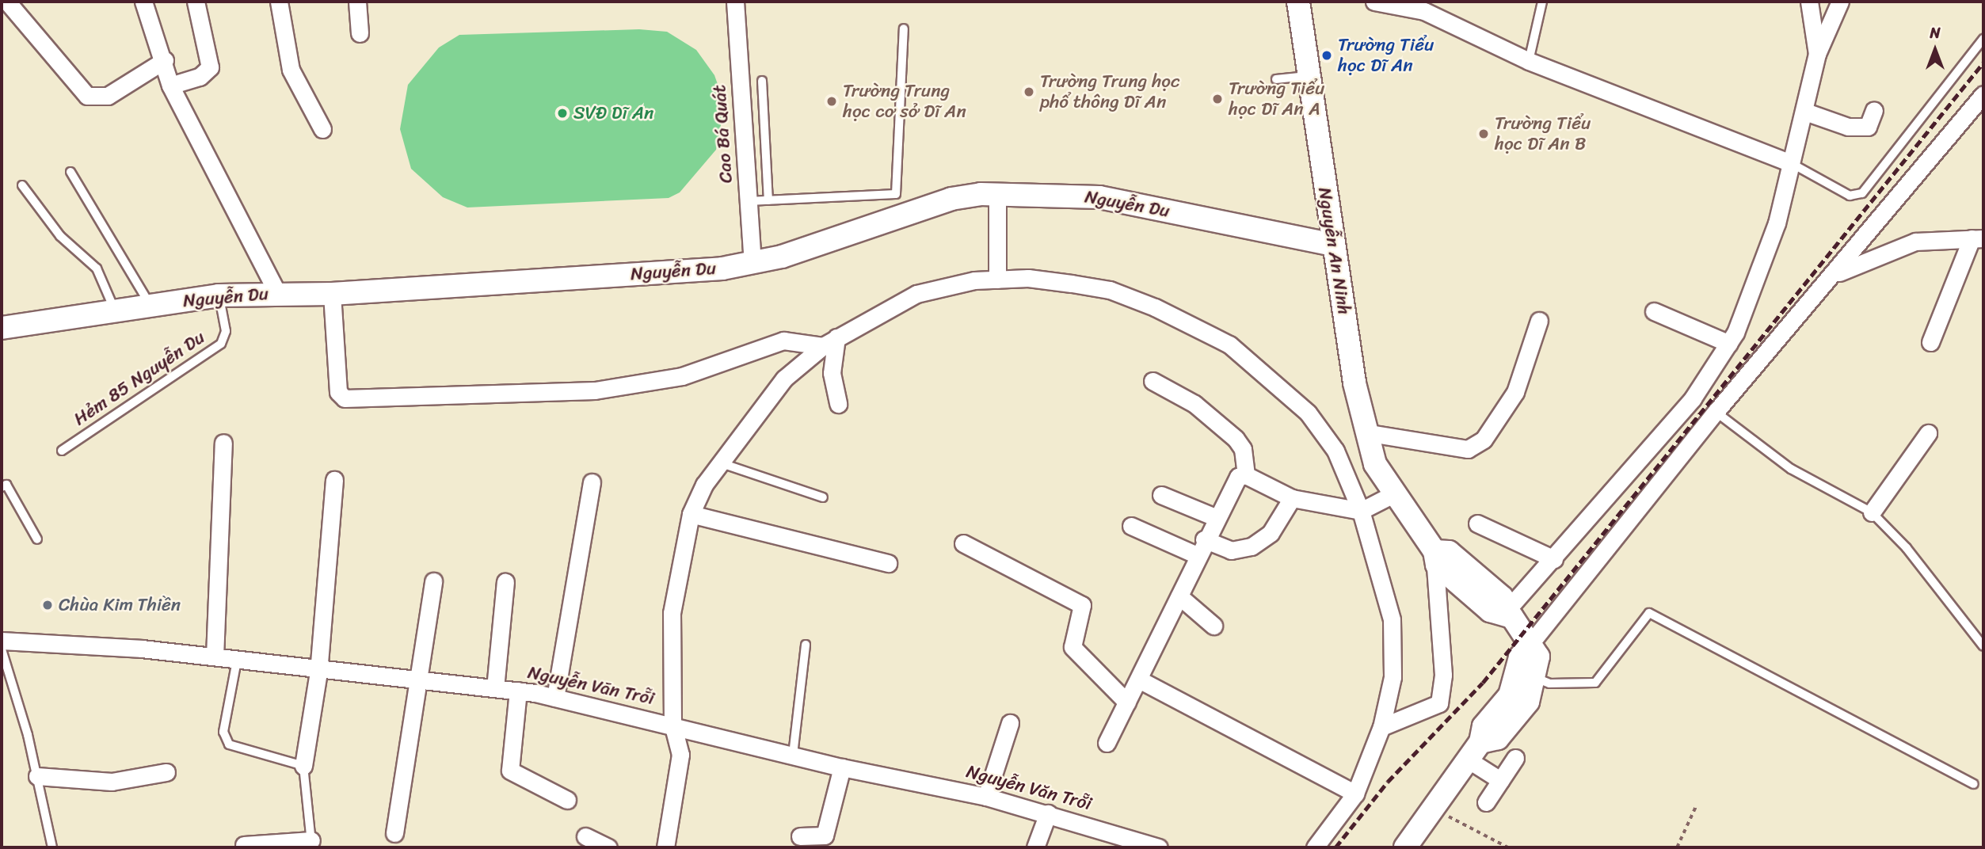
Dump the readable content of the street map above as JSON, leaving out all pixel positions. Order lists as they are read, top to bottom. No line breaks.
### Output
{"streets":{"street":["Cao Bá Quát","Nguyễn Du","Nguyễn An Ninh","Nguyễn Văn Trỗi"],"lane":["Hẻm 85 Nguyễn Du"]},"crossings":[["Cao Bá Quát","Nguyễn Du"],["Nguyễn Du","Nguyễn An Ninh"],["Nguyễn Du","Hẻm 85 Nguyễn Du"]],"places":["Trường Tiểu học Dĩ An","Trường Trung học phổ thông Dĩ An","Trường Tiểu học Dĩ An A","Trường Trung học cơ sở Dĩ An","SVĐ Dĩ An","Trường Tiểu học Dĩ An B","Chùa Kim Thiền"],"north":"top"}
